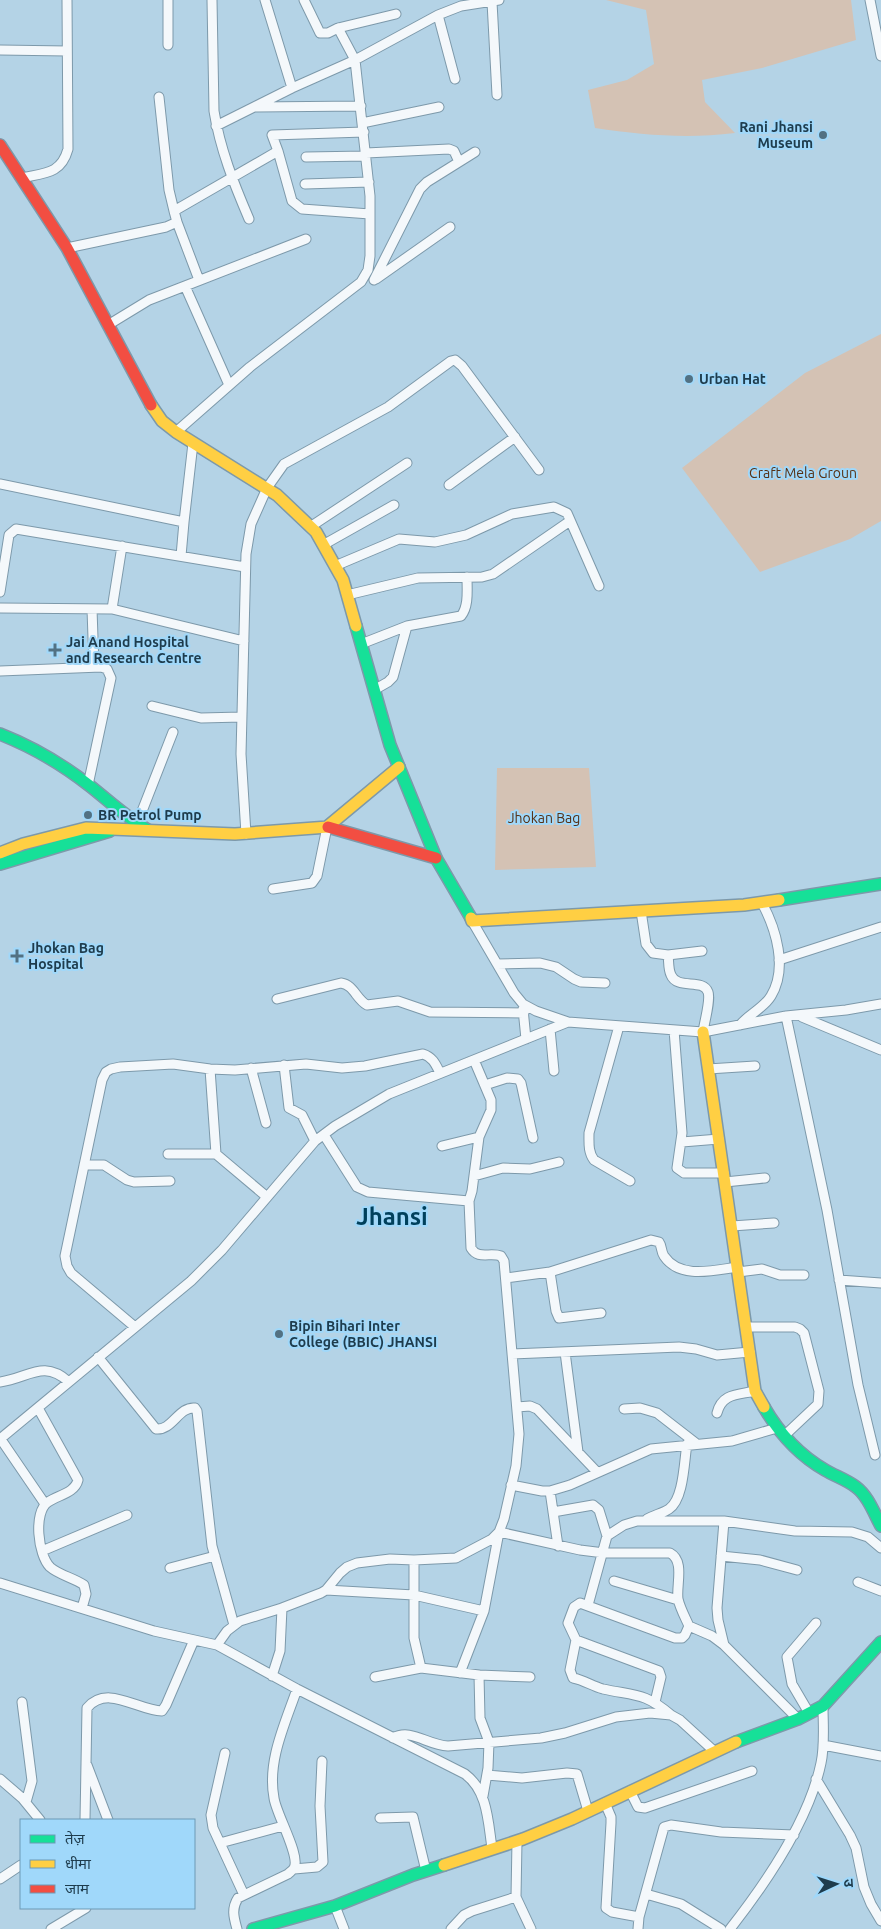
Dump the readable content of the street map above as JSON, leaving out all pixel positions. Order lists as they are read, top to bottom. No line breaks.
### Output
{"districts":["Jhansi"],"parks":["Craft Mela Groun","Jhokan Bag"],"places":{"other":["Rani Jhansi Museum","Urban Hat","BR Petrol Pump","Bipin Bihari Inter College (BBIC) JHANSI"],"health":["Jai Anand Hospital and Research Centre","Jhokan Bag Hospital"]},"legend":["तेज़","धीमा","जाम"],"north":"right"}
